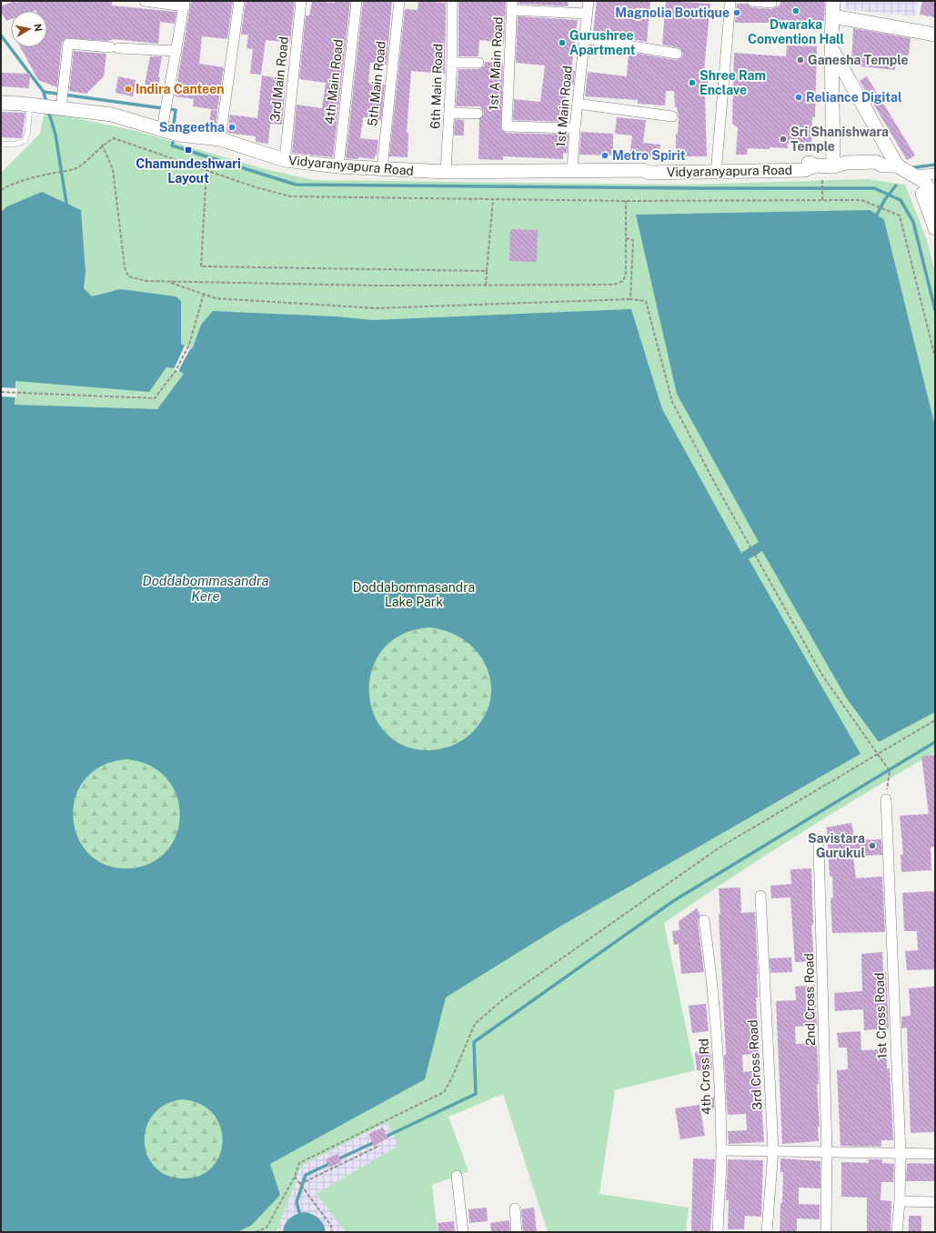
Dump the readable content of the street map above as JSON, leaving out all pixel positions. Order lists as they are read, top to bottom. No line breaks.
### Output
{"streets":{"main road":["Vidyaranyapura Road"],"street":["1st A Main Road","3rd Main Road","4th Main Road","5th Main Road","6th Main Road","1st Main Road","2nd Cross Road","1st Cross Road","3rd Cross Road","4th Cross Rd"]},"crossings":[["1st A Main Road","1st Main Road"],["3rd Main Road","Vidyaranyapura Road"],["4th Main Road","Vidyaranyapura Road"],["5th Main Road","Vidyaranyapura Road"],["6th Main Road","Vidyaranyapura Road"],["1st Main Road","Vidyaranyapura Road"]],"water":["Doddabommasandra Kere"],"parks":["Doddabommasandra Lake Park"],"places":{"other":["Dwaraka Convention Hall","Magnolia Boutique","Gurushree Apartment","Ganesha Temple","Shree Ram Enclave","Indira Canteen","Reliance Digital","Sangeetha","Sri Shanishwara Temple","Metro Spirit","Savistara Gurukul"],"transit":["Chamundeshwari Layout"]},"north":"right"}
